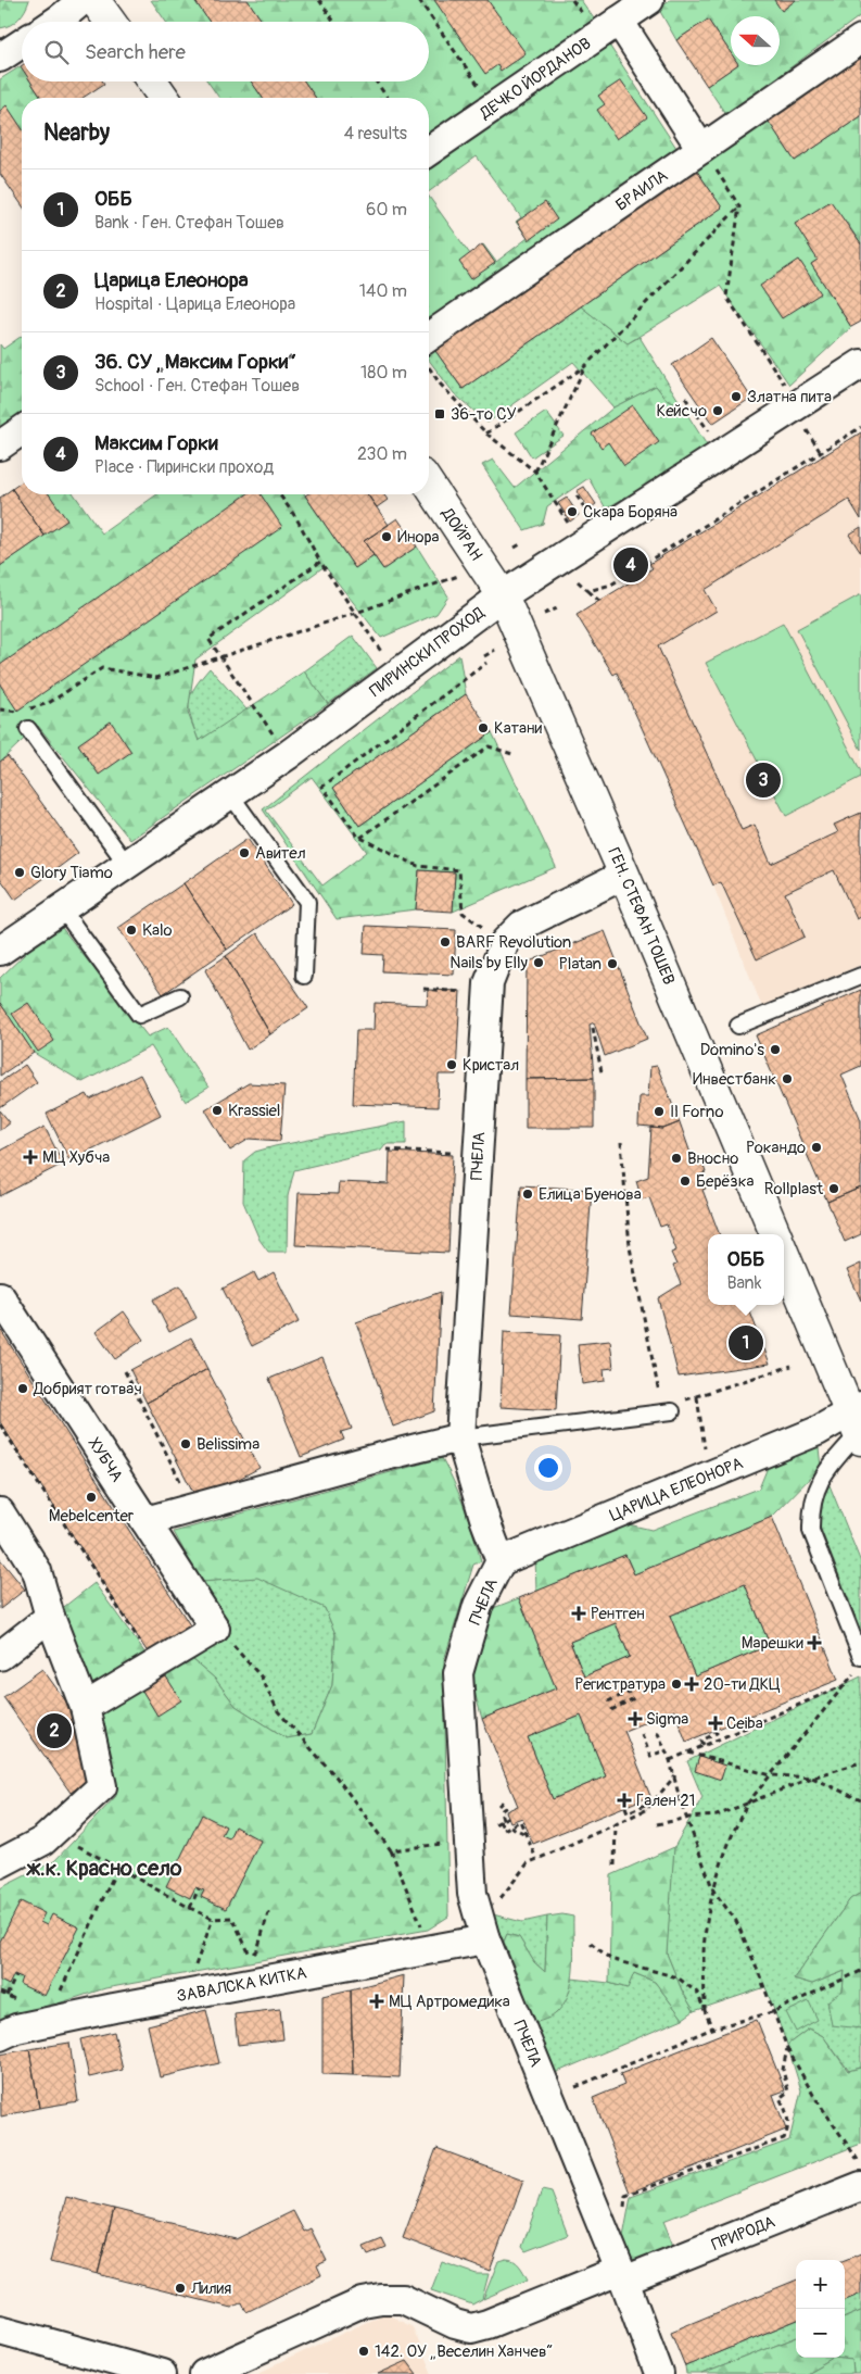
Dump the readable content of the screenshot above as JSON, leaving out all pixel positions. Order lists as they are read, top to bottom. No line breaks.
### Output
{"streets":{"street":["ДЕЧКО ЙОРДАНОВ","БРАИЛА","ДОЙРАН","ПИРИНСКИ ПРОХОД","ГЕН. СТЕФАН ТОШЕВ","ПЧЕЛА","ХУБЧА","ЦАРИЦА ЕЛЕОНОРА","ЗАВАЛСКА КИТКА","ПРИРОДА"]},"crossings":[["ДОЙРАН","ПИРИНСКИ ПРОХОД"],["ДОЙРАН","ГЕН. СТЕФАН ТОШЕВ"],["ПИРИНСКИ ПРОХОД","ГЕН. СТЕФАН ТОШЕВ"],["ГЕН. СТЕФАН ТОШЕВ","ПЧЕЛА"],["ПЧЕЛА","ЦАРИЦА ЕЛЕОНОРА"],["ПЧЕЛА","ЗАВАЛСКА КИТКА"],["ПЧЕЛА","ПРИРОДА"]],"districts":["ж.к. Красно село"],"places":{"other":["Златна пита","Кейсчо","Скара Боряна","Инора","Катани","Авител","Glory Tiamo","Kalo","BARF Revolution","Nails by Elly","Platan","Domino's","Кристал","Инвестбанк","Krassiel","Il Forno","Рокандо","Вносно","Берёзка","Rollplast","Елица Буенова","Добрият готвач","Belissima","Mebelcenter","Регистратура","Лилия","142. ОУ „Веселин Ханчев“"],"transit":["36-то СУ"],"health":["МЦ Хубча","Рентген","Марешки","20-ти ДКЦ","Sigma","Ceiba","Гален 21","МЦ Артромедика"]},"north":"left","page":{"search":"Search here","heading":["Nearby","4 results"],"list":[{"mark":"1","name":"ОББ","note":"Bank · Ген. Стефан Тошев","value":"60 m"},{"mark":"2","name":"Царица Елеонора","note":"Hospital · Царица Елеонора","value":"140 m"},{"mark":"3","name":"36. СУ „Максим Горки“","note":"School · Ген. Стефан Тошев","value":"180 m"},{"mark":"4","name":"Максим Горки","note":"Place · Пирински проход","value":"230 m"}],"pins":["4","3","1","2"],"popup":["ОББ","Bank"],"map_buttons":["+","−"]}}
